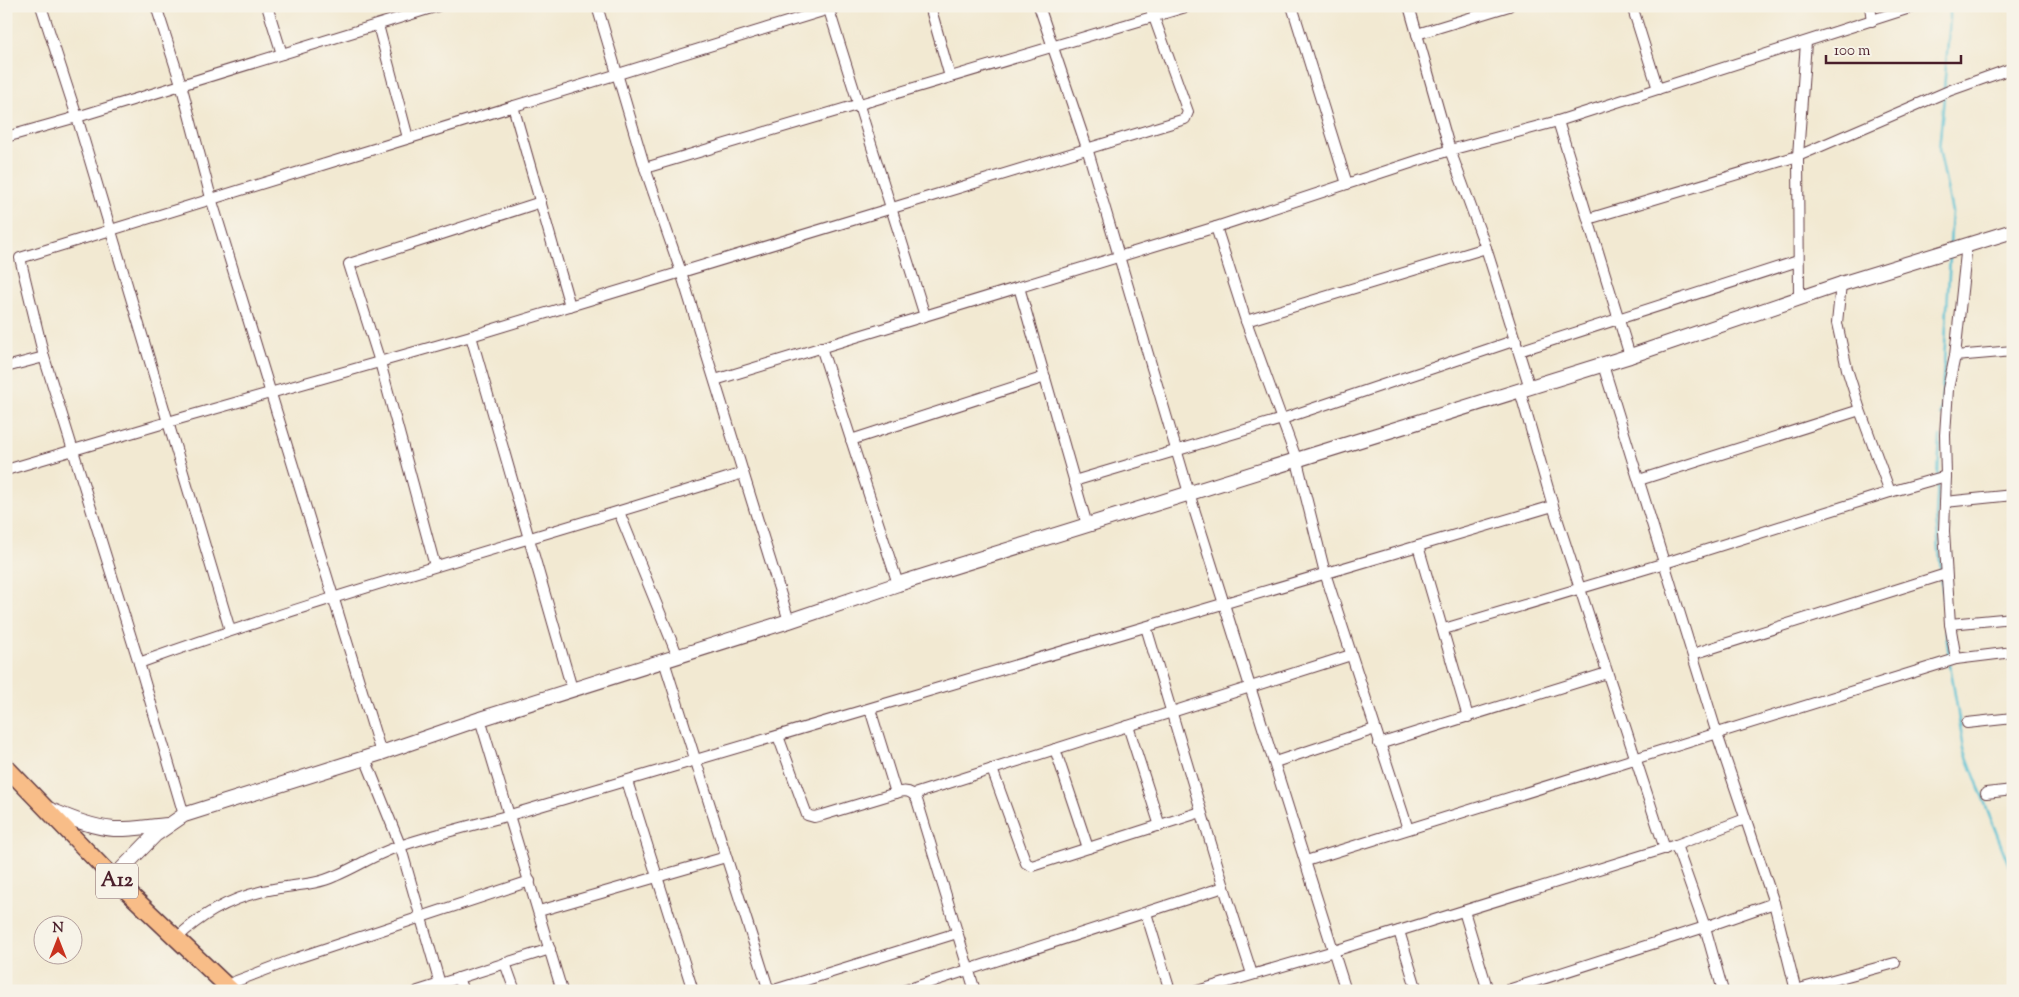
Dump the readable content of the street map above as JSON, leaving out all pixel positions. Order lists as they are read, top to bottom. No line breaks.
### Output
{"streets":{"main road":["A12"]},"scale_bar":"100 m","north":"top"}
